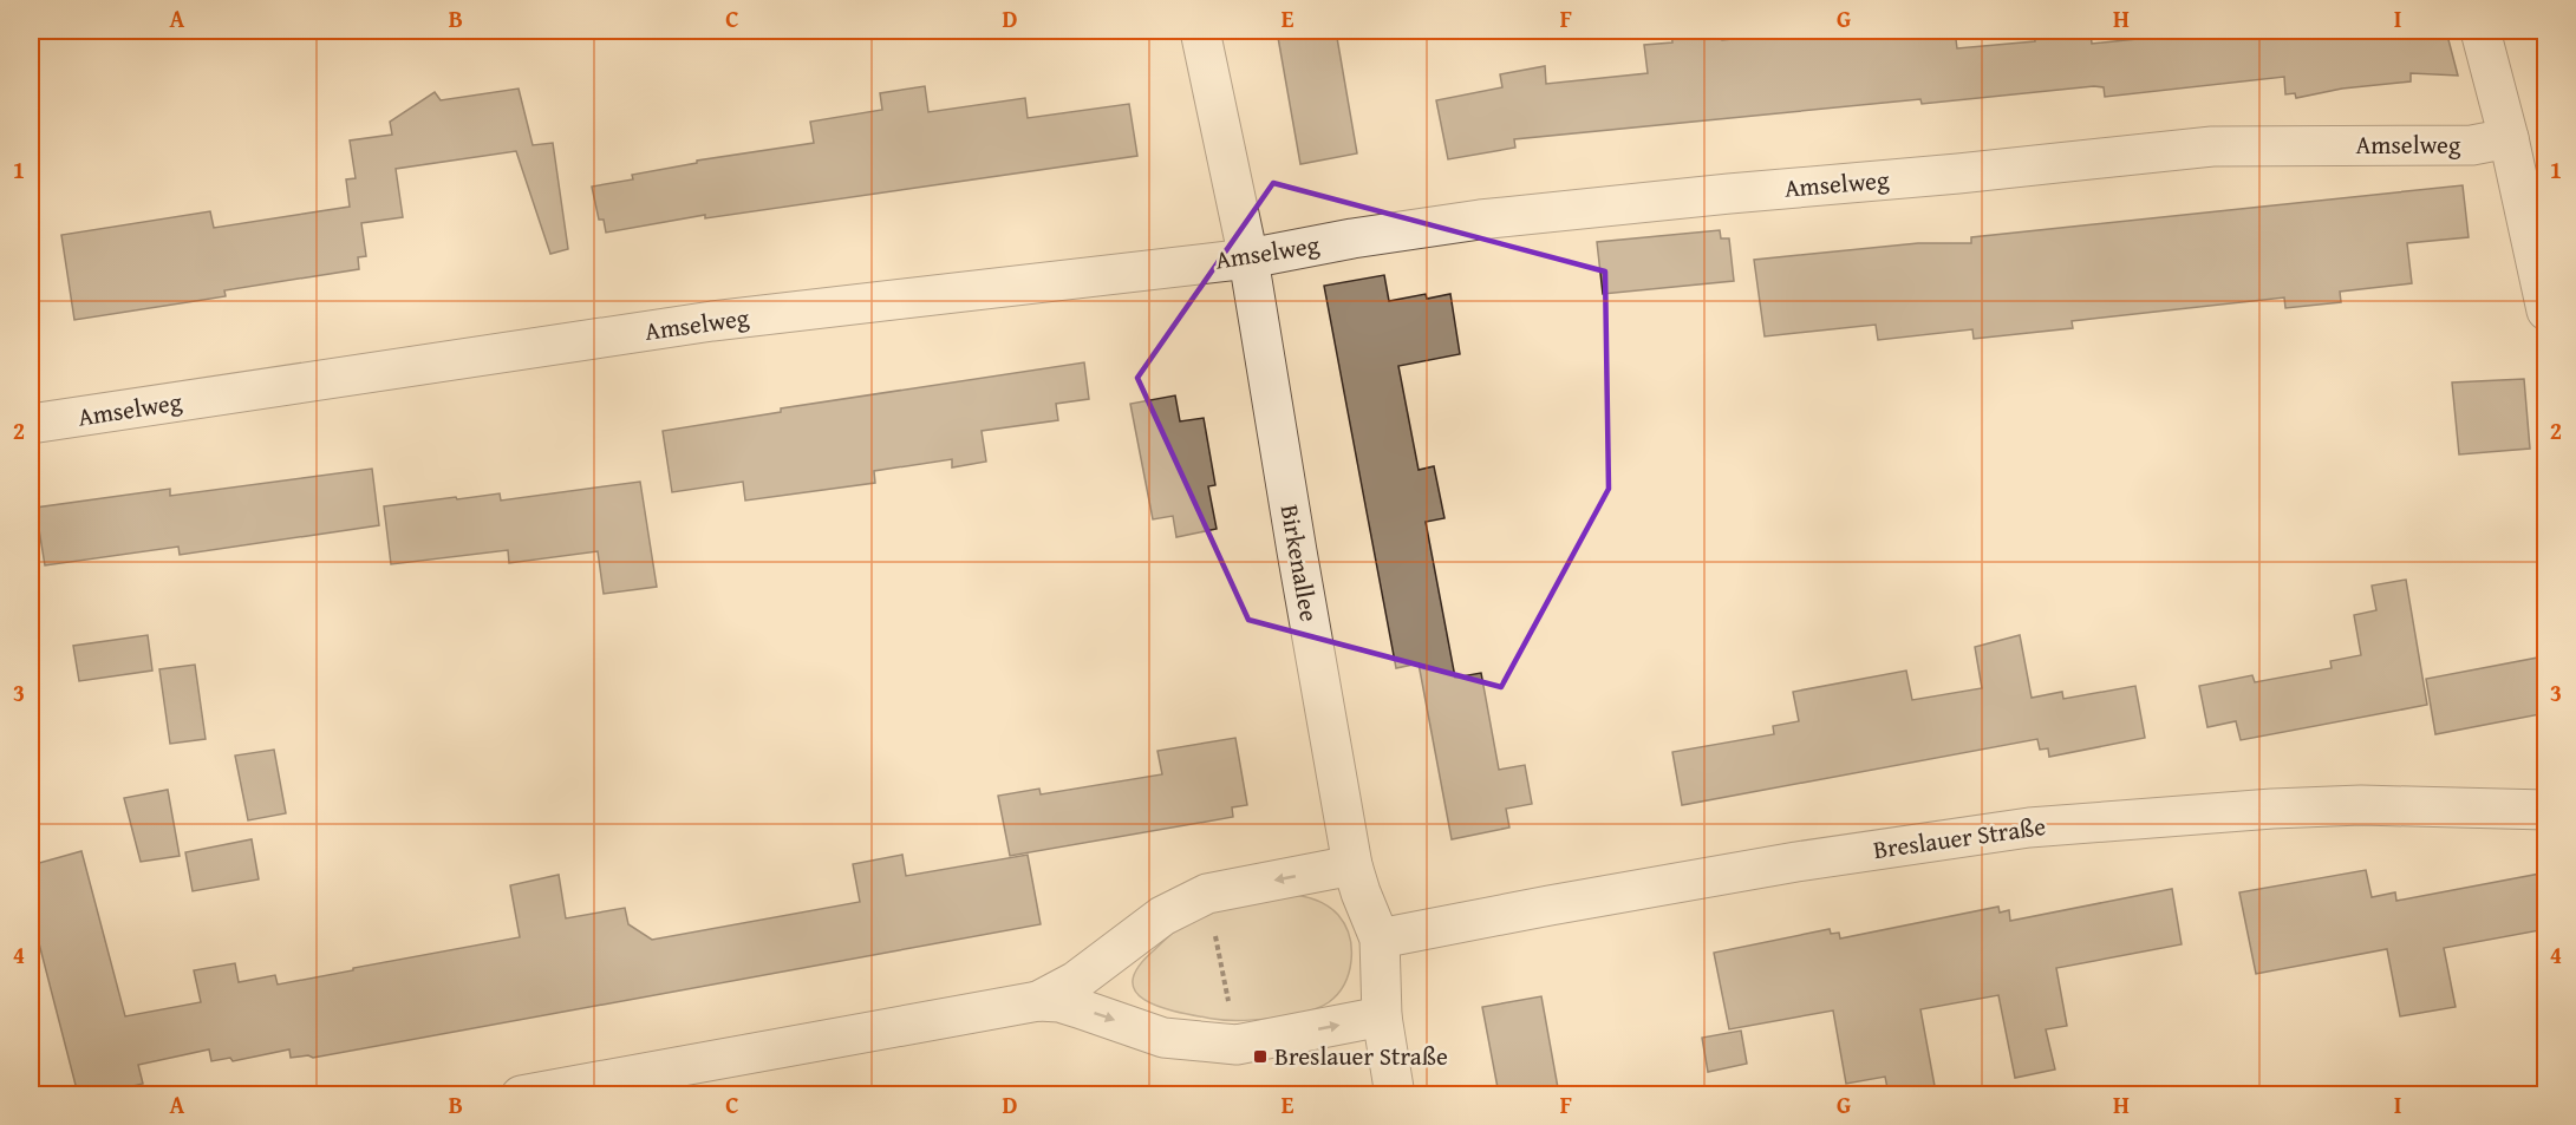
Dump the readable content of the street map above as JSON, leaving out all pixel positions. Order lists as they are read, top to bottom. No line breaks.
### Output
{"streets":{"street":["Amselweg","Birkenallee","Breslauer Straße"]},"crossings":[["Amselweg","Birkenallee"],["Birkenallee","Breslauer Straße"]],"places":{"transit":["Breslauer Straße"]},"grid":{"columns":["A","B","C","D","E","F","G","H","I"],"rows":["1","2","3","4"]}}
